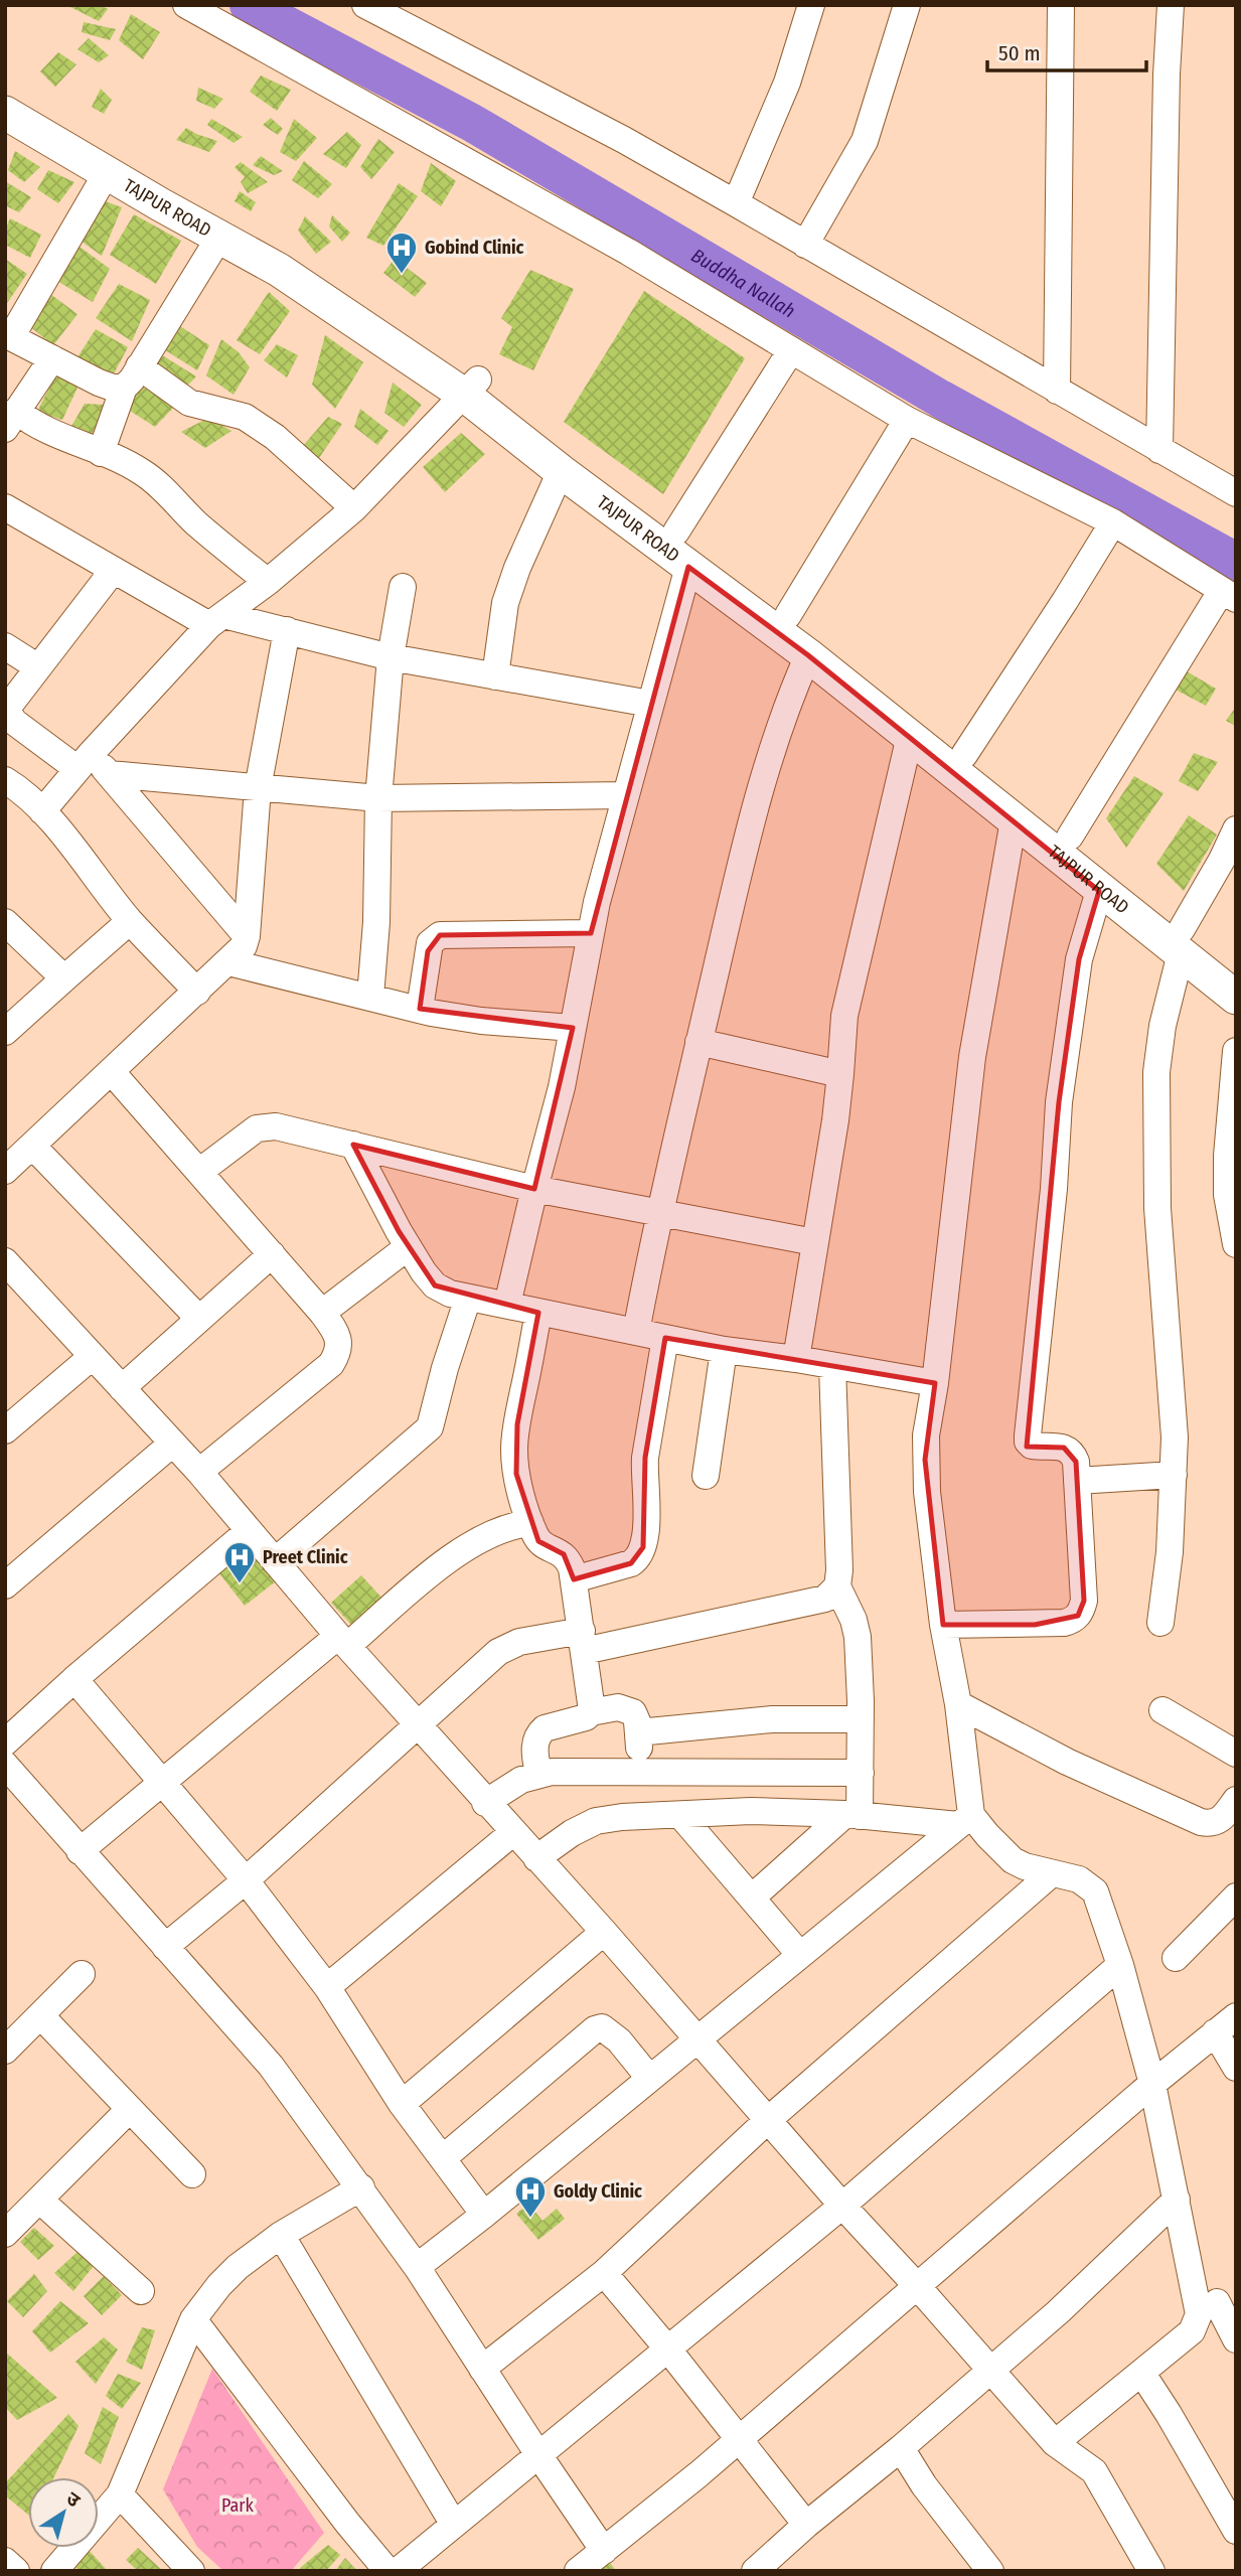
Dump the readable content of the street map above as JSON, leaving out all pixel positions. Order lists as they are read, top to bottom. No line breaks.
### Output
{"streets":{"main road":["TAJPUR ROAD"]},"water":["Buddha Nallah"],"parks":["Park"],"places":{"hospital":["Gobind Clinic","Preet Clinic","Goldy Clinic"]},"scale_bar":"50 m","north":"top right"}
